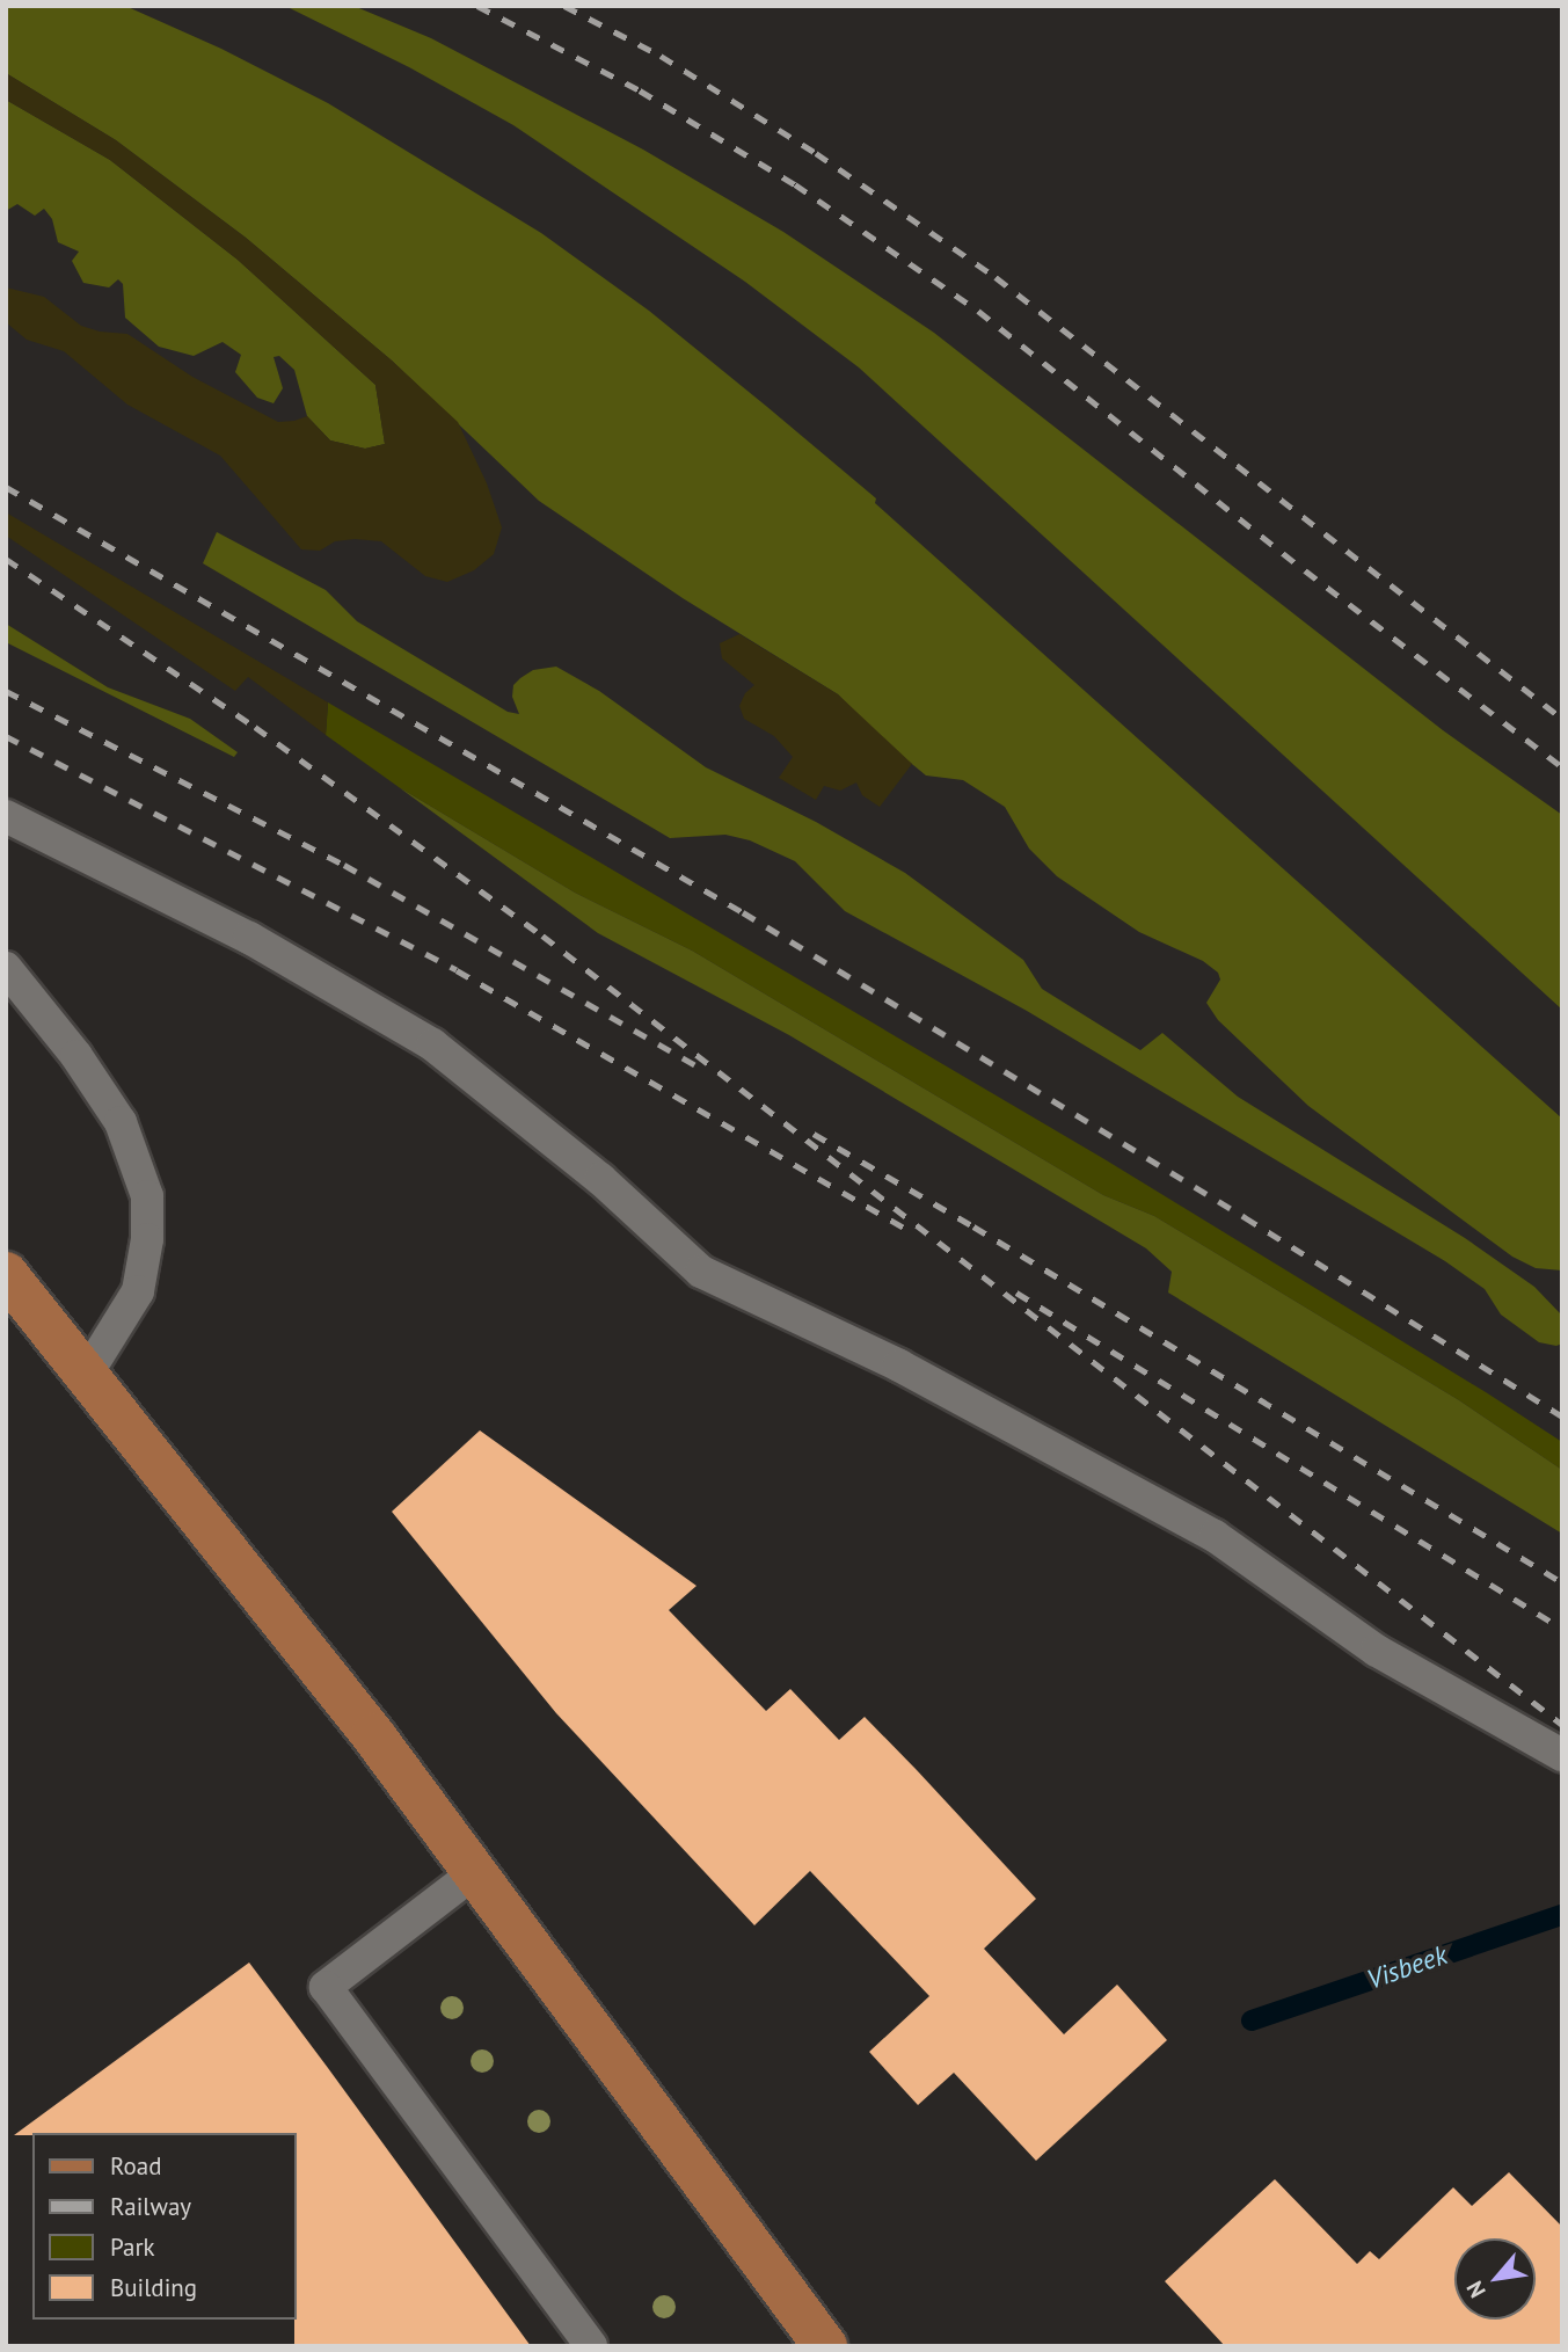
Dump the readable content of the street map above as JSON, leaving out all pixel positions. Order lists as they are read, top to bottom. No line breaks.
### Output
{"water":["Visbeek"],"legend":["Road","Railway","Park","Building"],"north":"bottom left"}
